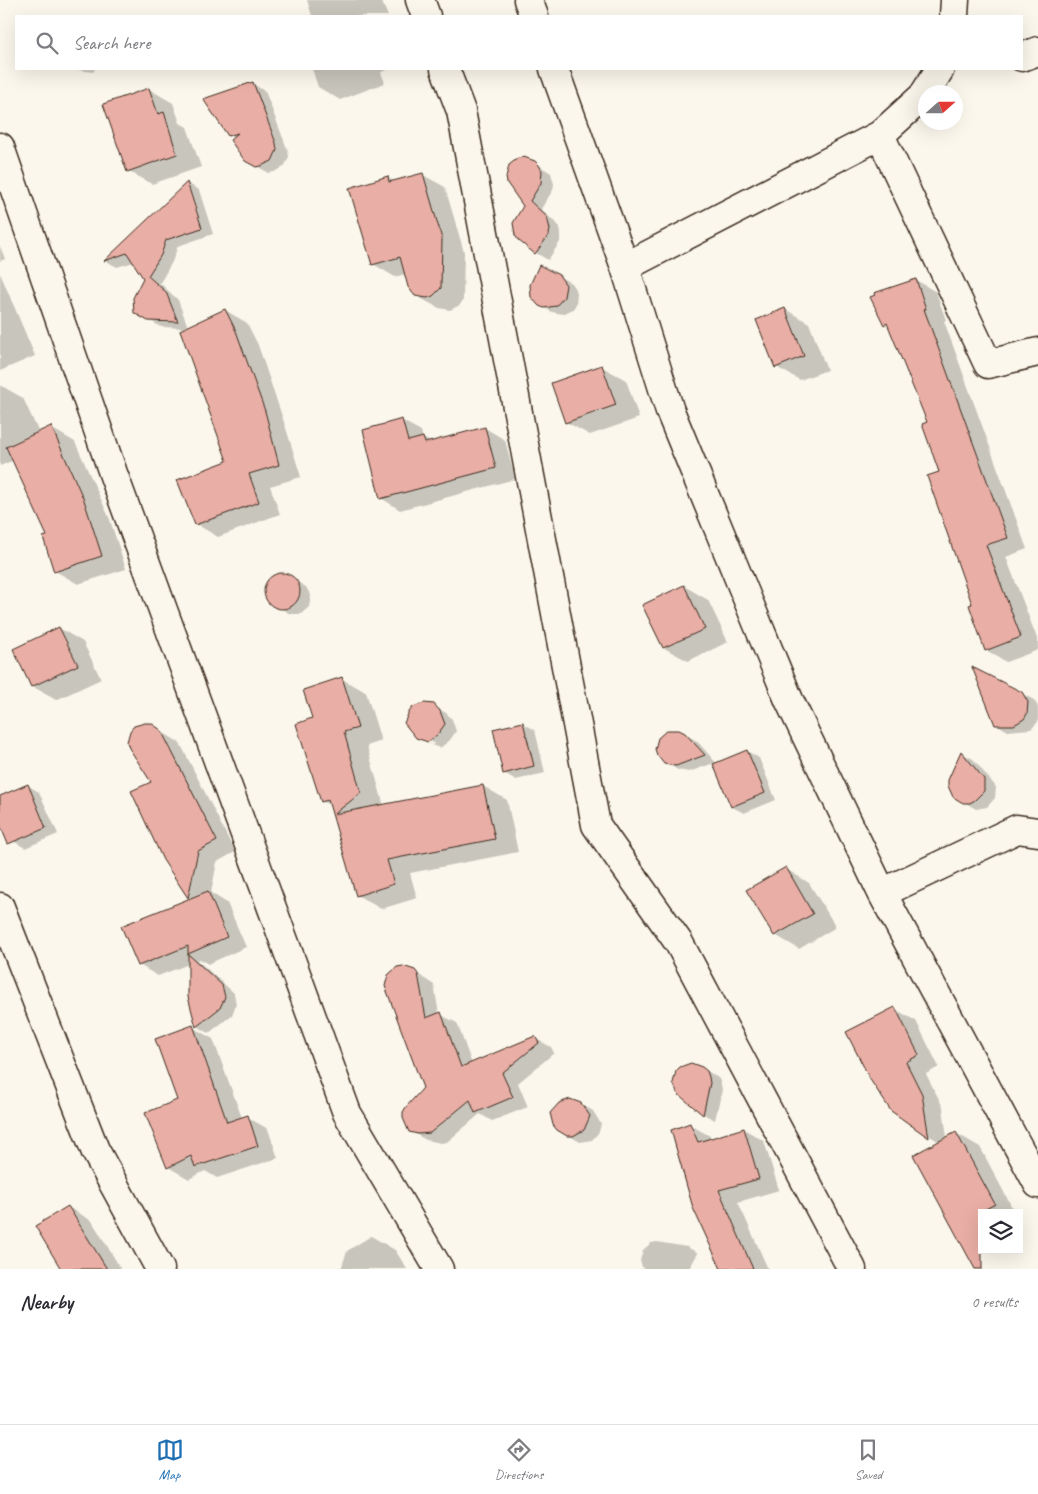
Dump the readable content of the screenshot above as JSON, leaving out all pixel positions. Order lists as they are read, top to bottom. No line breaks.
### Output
{"north":"right","page":{"search":"Search here","heading":["Nearby","0 results"],"nav":["Map","Directions","Saved"]}}
